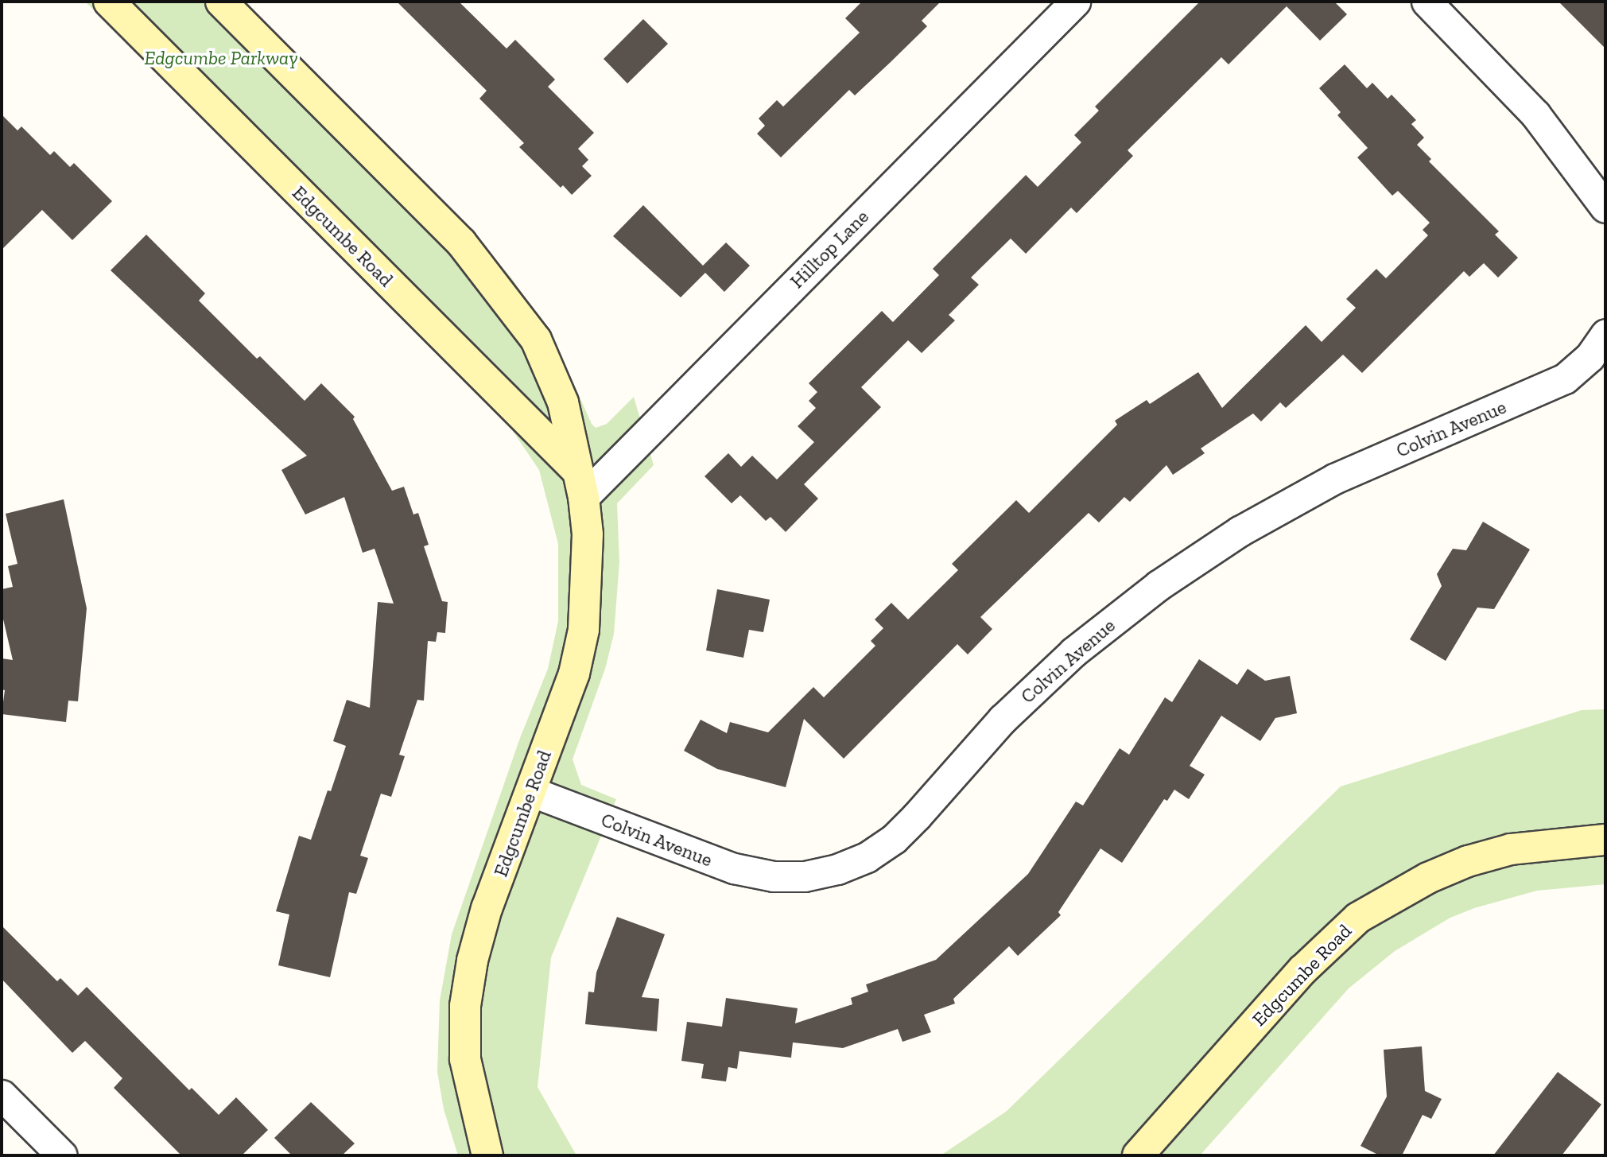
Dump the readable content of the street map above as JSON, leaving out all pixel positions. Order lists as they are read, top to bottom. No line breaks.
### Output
{"streets":{"street":["Edgcumbe Road","Hilltop Lane","Colvin Avenue"]},"crossings":[["Edgcumbe Road","Hilltop Lane"],["Edgcumbe Road","Colvin Avenue"]],"parks":["Edgcumbe Parkway"]}
